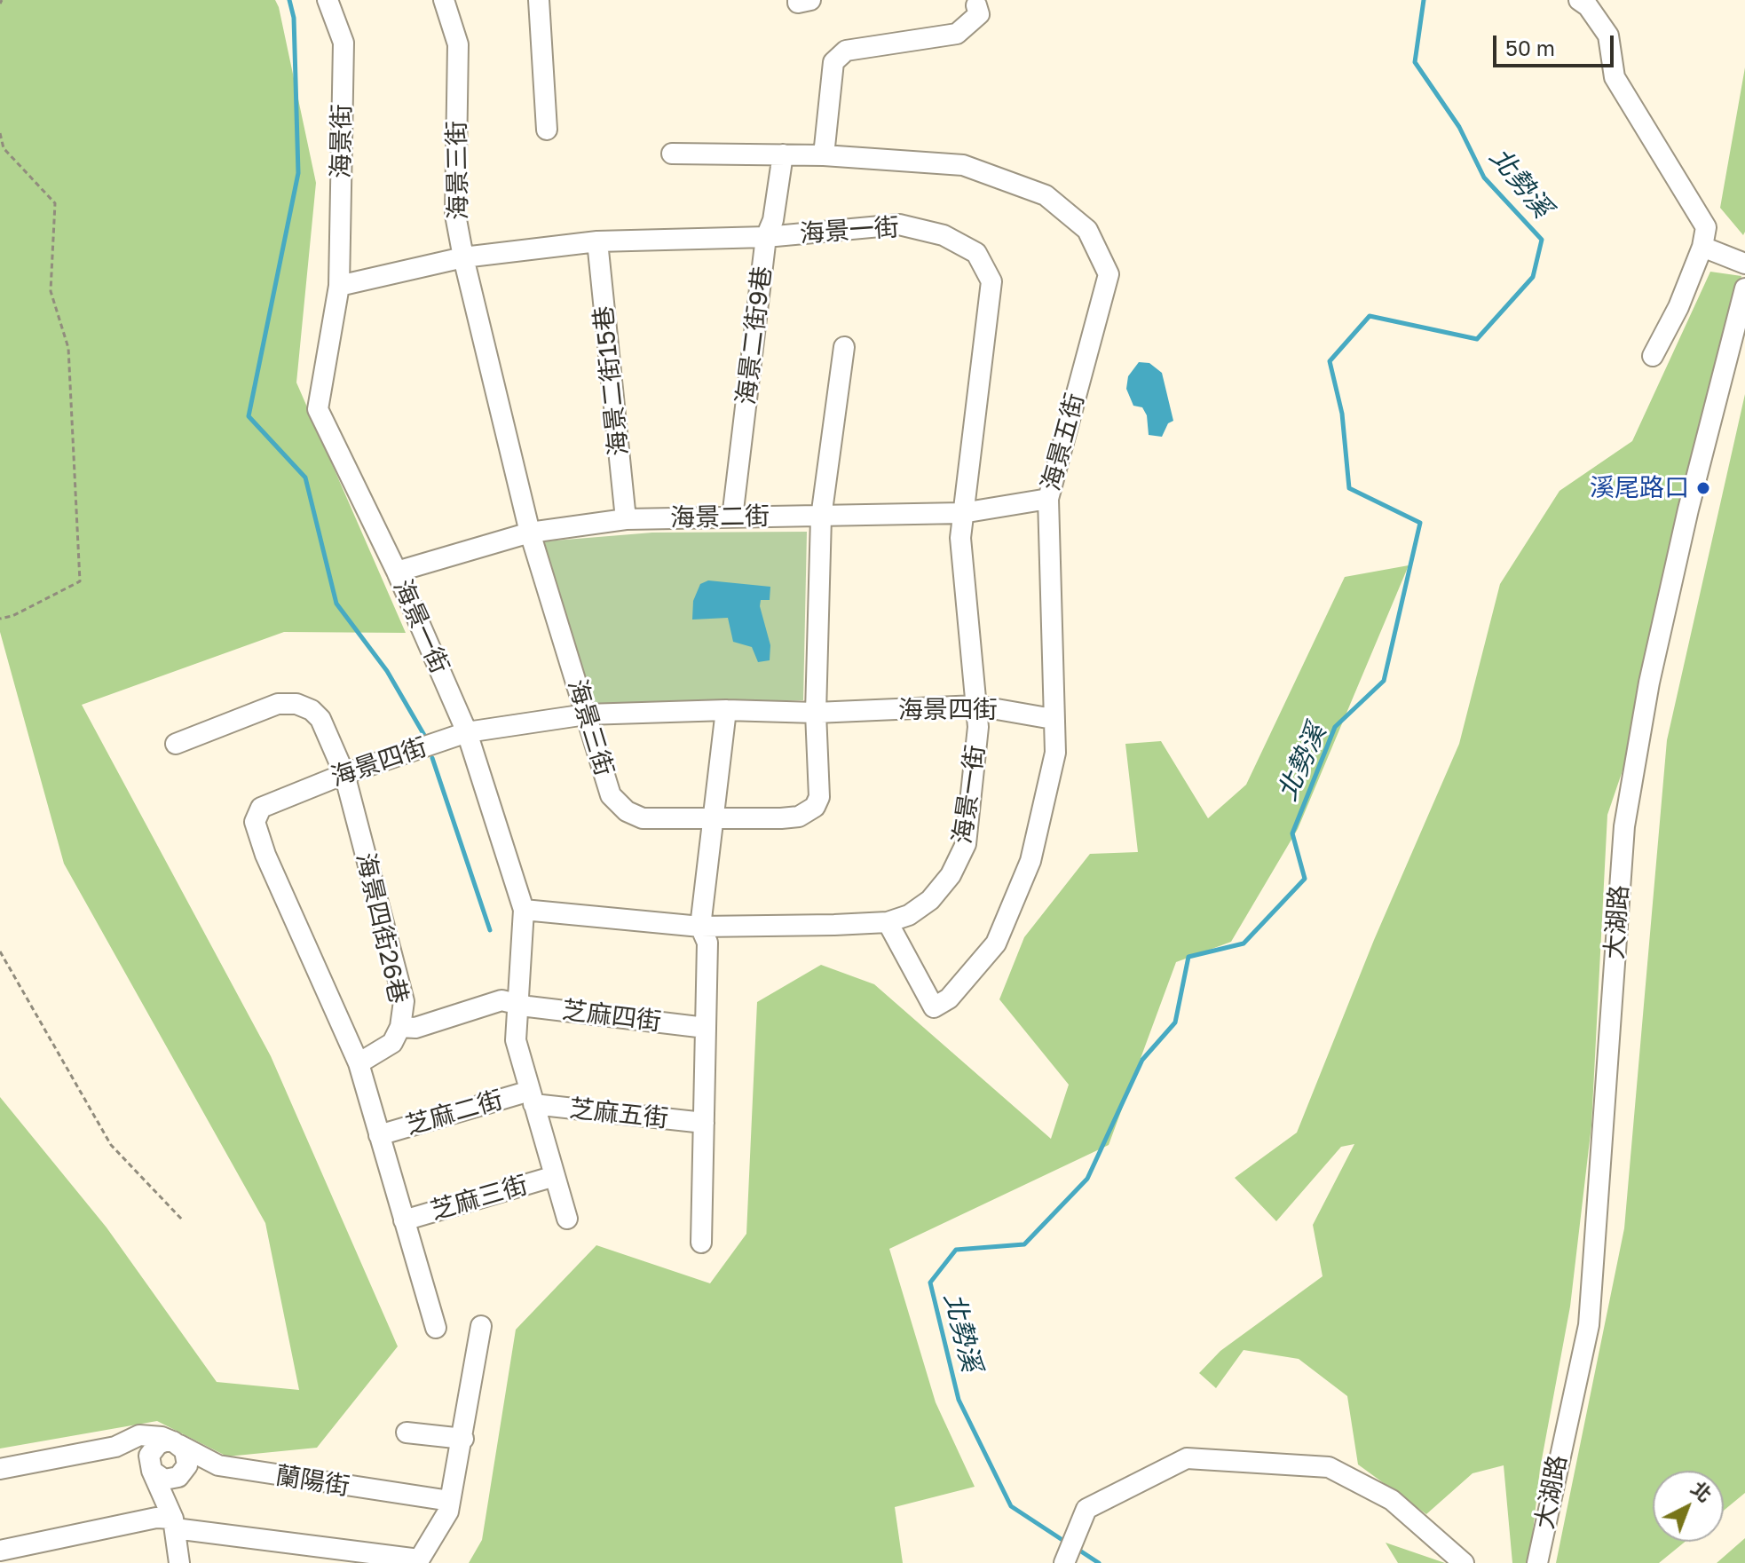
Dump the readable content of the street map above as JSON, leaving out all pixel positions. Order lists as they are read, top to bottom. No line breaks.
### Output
{"streets":{"street":["海景街","海景三街","海景一街","海景二街9巷","海景二街15巷","海景五街","海景二街","海景四街","大湖路","海景四街26巷","芝麻四街","芝麻二街","芝麻五街","芝麻三街","蘭陽街"]},"crossings":[["海景街","海景一街"],["海景三街","海景一街"],["海景三街","海景二街"],["海景三街","海景四街"],["海景一街","海景二街9巷"],["海景一街","海景二街15巷"],["海景一街","海景五街"],["海景一街","海景二街"],["海景一街","海景四街"],["海景二街9巷","海景五街"],["海景二街9巷","海景二街"],["海景二街15巷","海景二街"],["海景五街","海景二街"],["海景五街","海景四街"],["海景四街","海景四街26巷"],["海景四街","芝麻二街"],["海景四街","芝麻三街"],["海景四街26巷","芝麻四街"],["芝麻二街","芝麻五街"]],"water":["北勢溪"],"places":["溪尾路口"],"scale_bar":"50 m","north":"top right"}
